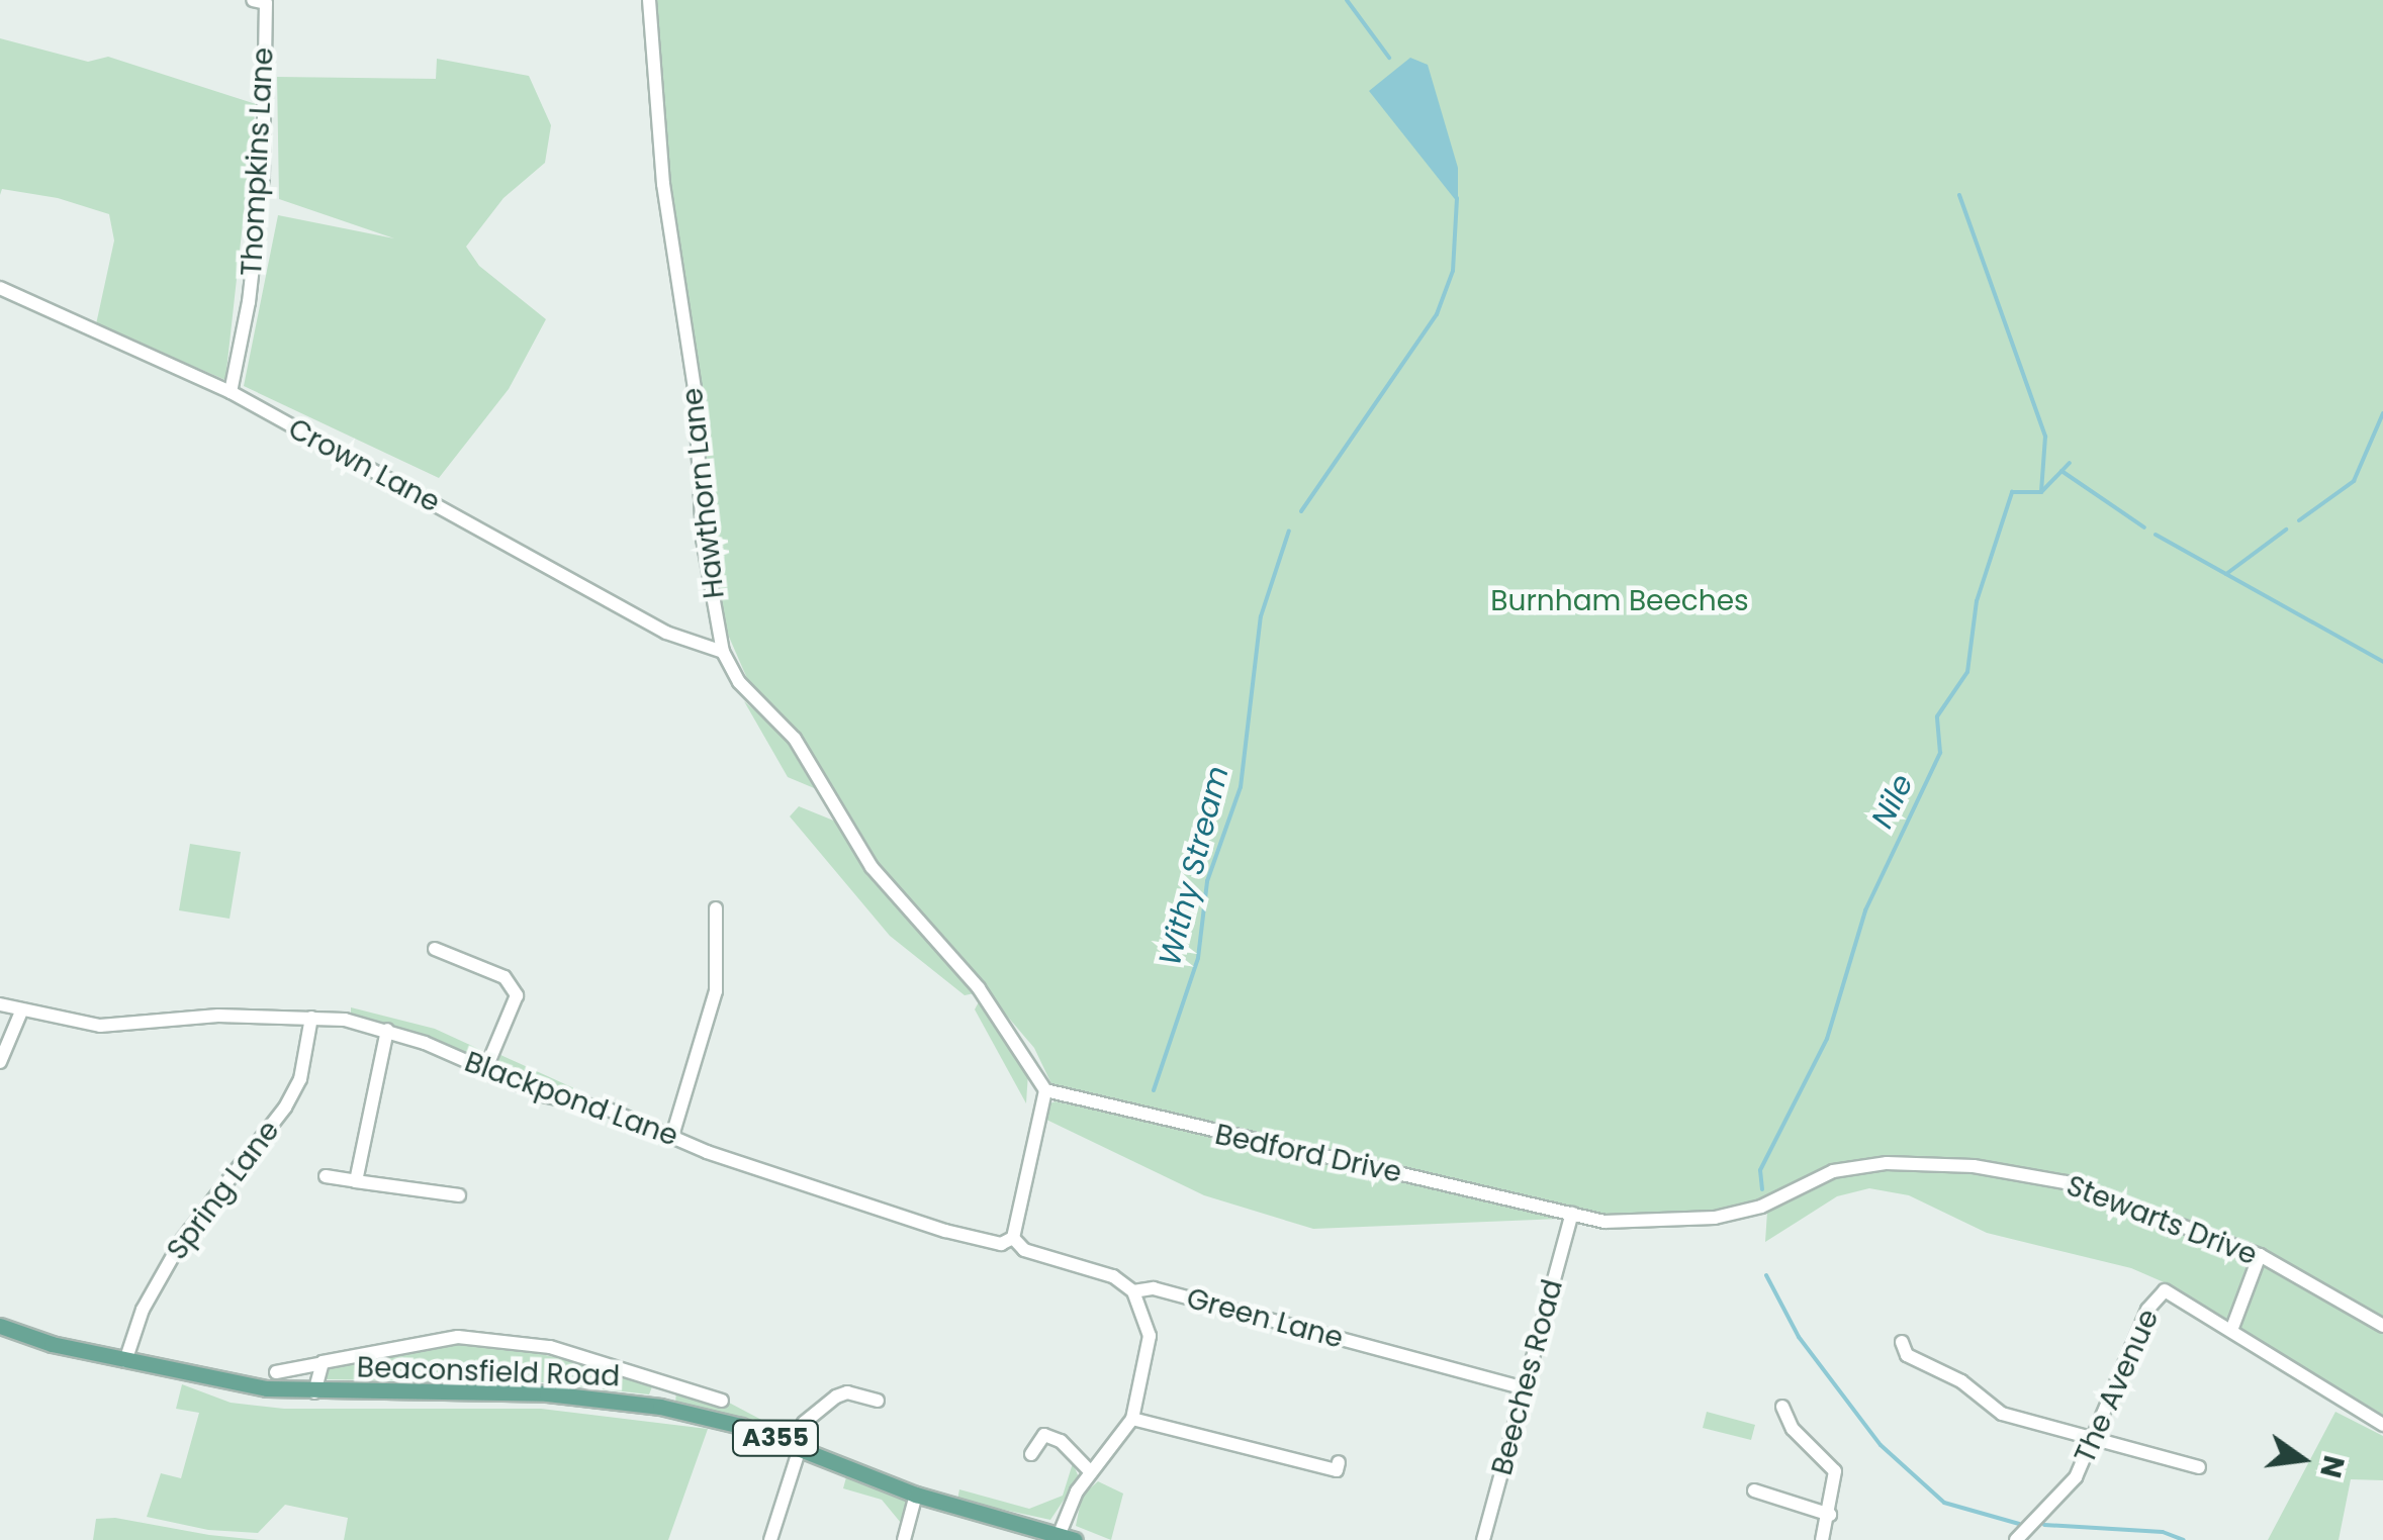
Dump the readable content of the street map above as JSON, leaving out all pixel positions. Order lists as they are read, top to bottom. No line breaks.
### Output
{"streets":{"main road":["Beaconsfield Road","A355"],"street":["Thompkins Lane","Crown Lane","Hawthorn Lane","Blackpond Lane","Bedford Drive","Spring Lane","Stewarts Drive","Green Lane","Beeches Road","The Avenue"]},"crossings":[["Thompkins Lane","Crown Lane"],["Crown Lane","Hawthorn Lane"],["Hawthorn Lane","Bedford Drive"],["Blackpond Lane","Spring Lane"],["Blackpond Lane","Green Lane"],["Bedford Drive","Stewarts Drive"],["Bedford Drive","Beeches Road"],["Spring Lane","Beaconsfield Road"],["Stewarts Drive","Beeches Road"],["Green Lane","Beeches Road"]],"water":["Nile","Withy Stream"],"parks":["Burnham Beeches"],"north":"right"}
